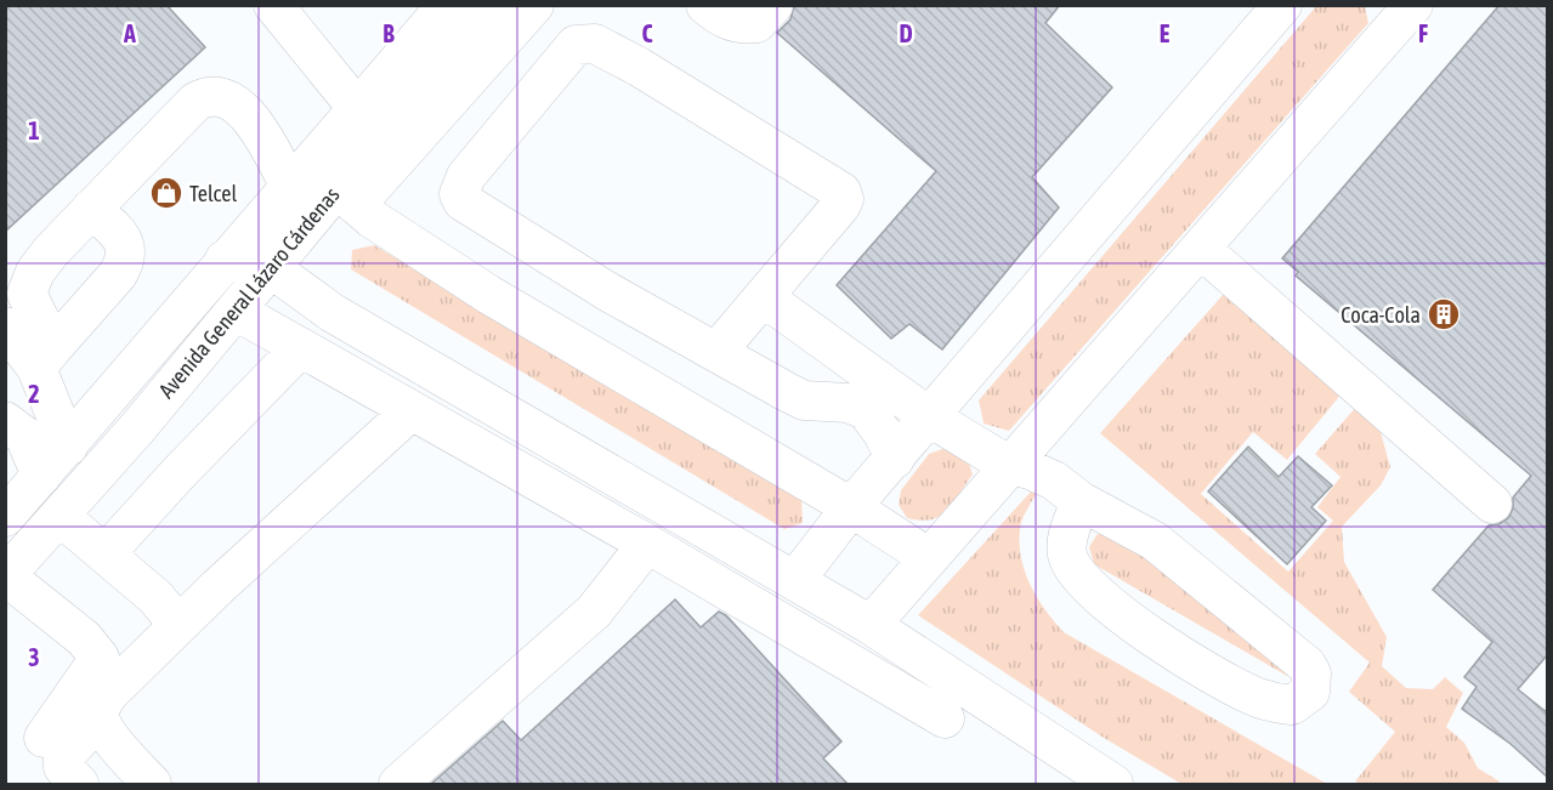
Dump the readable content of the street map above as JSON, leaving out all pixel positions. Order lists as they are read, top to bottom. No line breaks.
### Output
{"streets":{"street":["Avenida General Lázaro Cárdenas"]},"places":{"shop":["Telcel"],"building":["Coca-Cola"]},"grid":{"columns":["A","B","C","D","E","F"],"rows":["1","2","3"]}}
